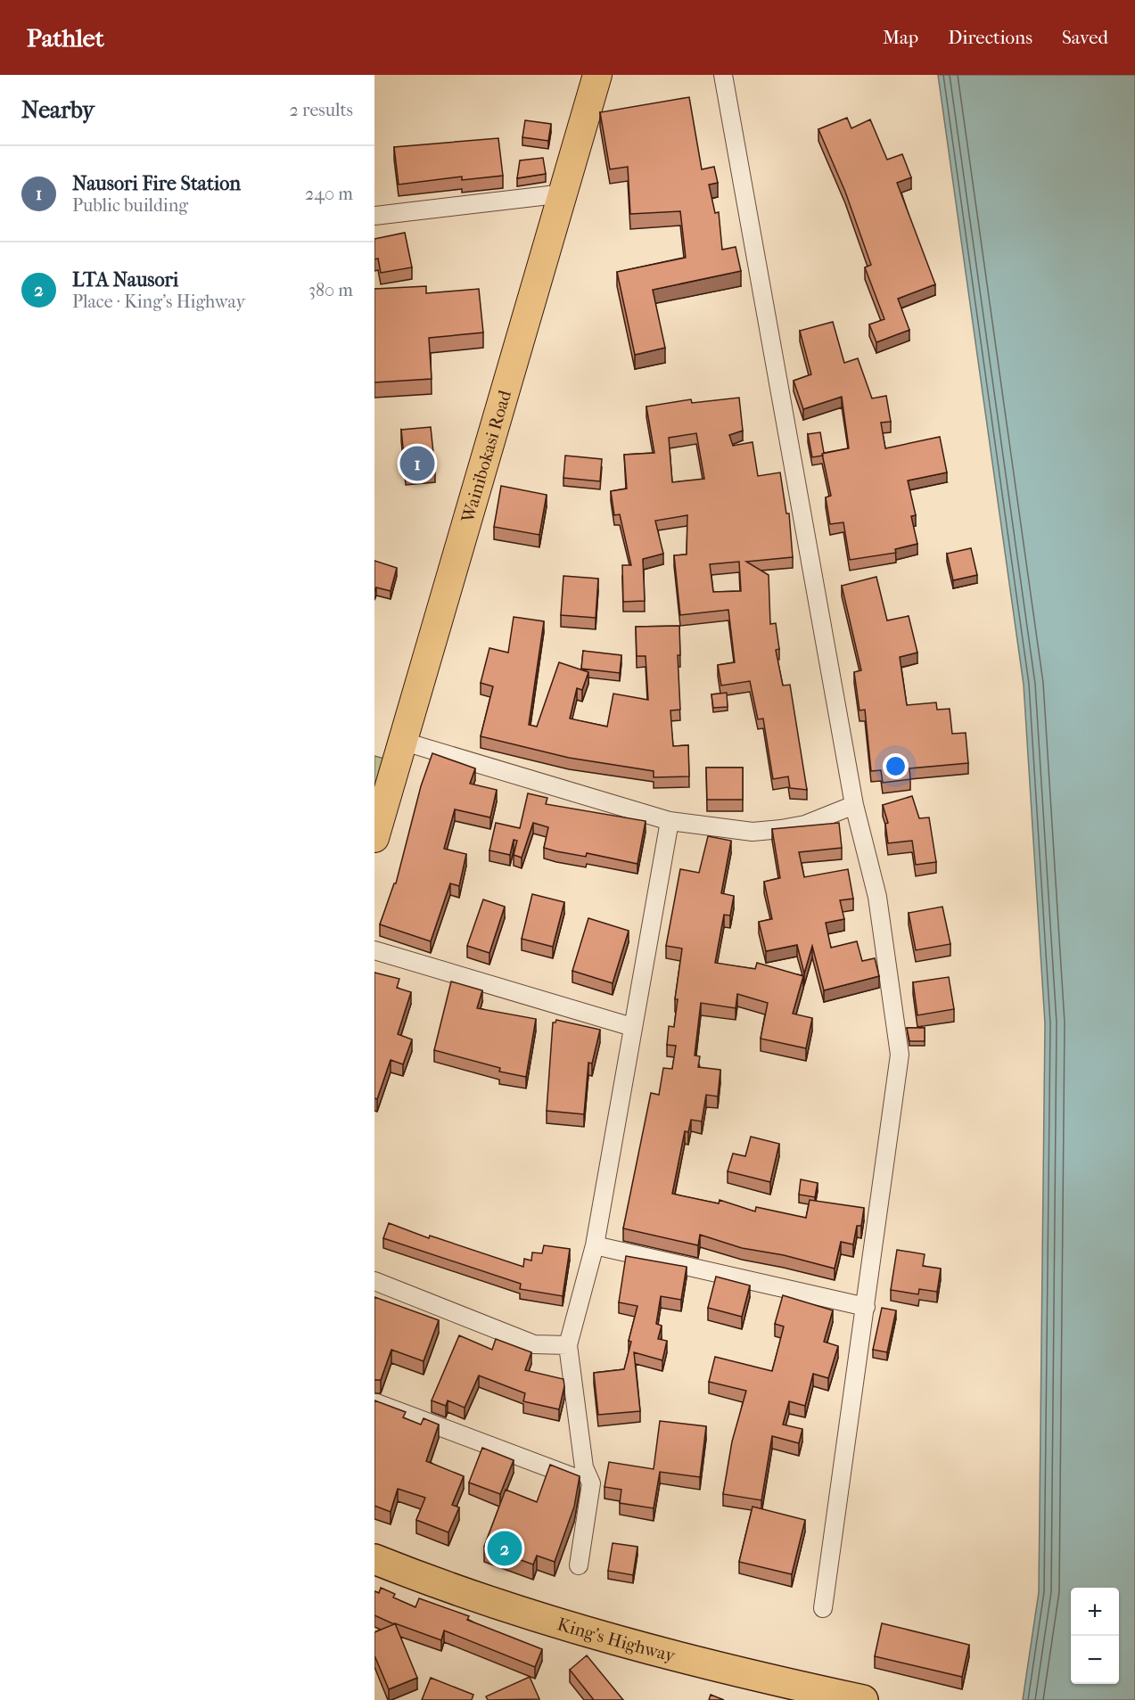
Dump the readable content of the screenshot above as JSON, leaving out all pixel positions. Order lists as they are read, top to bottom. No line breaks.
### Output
{"streets":{"highway":["King's Highway"],"main road":["Wainibokasi Road"]},"page":{"header":"Pathlet","nav":["Map","Directions","Saved"],"heading":["Nearby","2 results"],"list":[{"mark":"1","name":"Nausori Fire Station","note":"Public building","value":"240 m"},{"mark":"2","name":"LTA Nausori","note":"Place · King's Highway","value":"380 m"}],"pins":["1","2"],"map_buttons":["+","−"]}}
